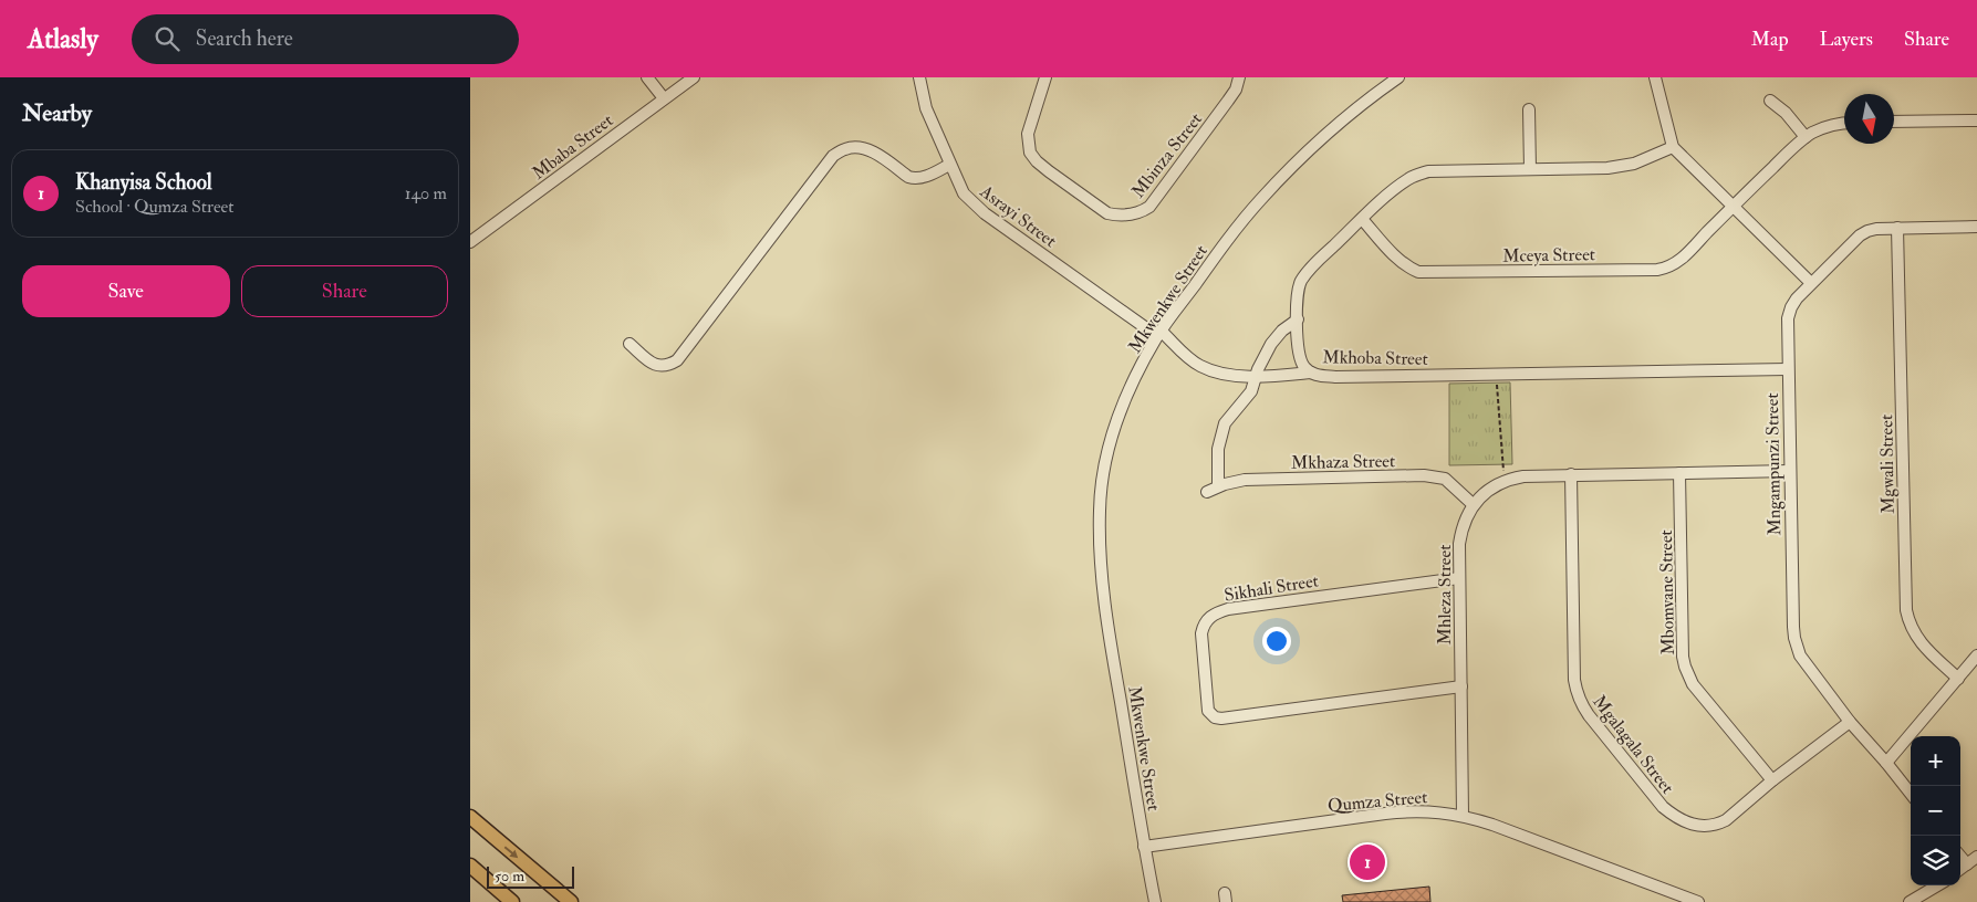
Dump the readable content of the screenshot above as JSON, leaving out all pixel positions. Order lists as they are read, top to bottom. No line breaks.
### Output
{"streets":{"street":["Mbaba Street","Mbinza Street","Asrayi Street","Mceya Street","Mkwenkwe Street","Mkhoba Street","Mkhaza Street","Mngampunzi Street","Mgwali Street","Sikhali Street","Mbomvane Street","Mhleza Street","Mgalagala Street","Qumza Street"]},"crossings":[["Asrayi Street","Mkwenkwe Street"],["Asrayi Street","Mkhoba Street"],["Mceya Street","Mkhoba Street"],["Mkwenkwe Street","Qumza Street"],["Mkhoba Street","Mngampunzi Street"],["Mkhaza Street","Mhleza Street"],["Mngampunzi Street","Mgwali Street"],["Mngampunzi Street","Mhleza Street"],["Mngampunzi Street","Mgalagala Street"],["Sikhali Street","Mhleza Street"],["Mbomvane Street","Mhleza Street"],["Mbomvane Street","Mgalagala Street"],["Mhleza Street","Mgalagala Street"],["Mhleza Street","Qumza Street"]],"scale_bar":"50 m","north":"bottom","page":{"header":"Atlasly","search":"Search here","nav":["Map","Layers","Share"],"heading":"Nearby","list":[{"mark":"1","name":"Khanyisa School","note":"School · Qumza Street","value":"140 m"}],"buttons":["Save","Share"],"map_buttons":["+","−"],"pins":"1","scale":"50 m"}}
